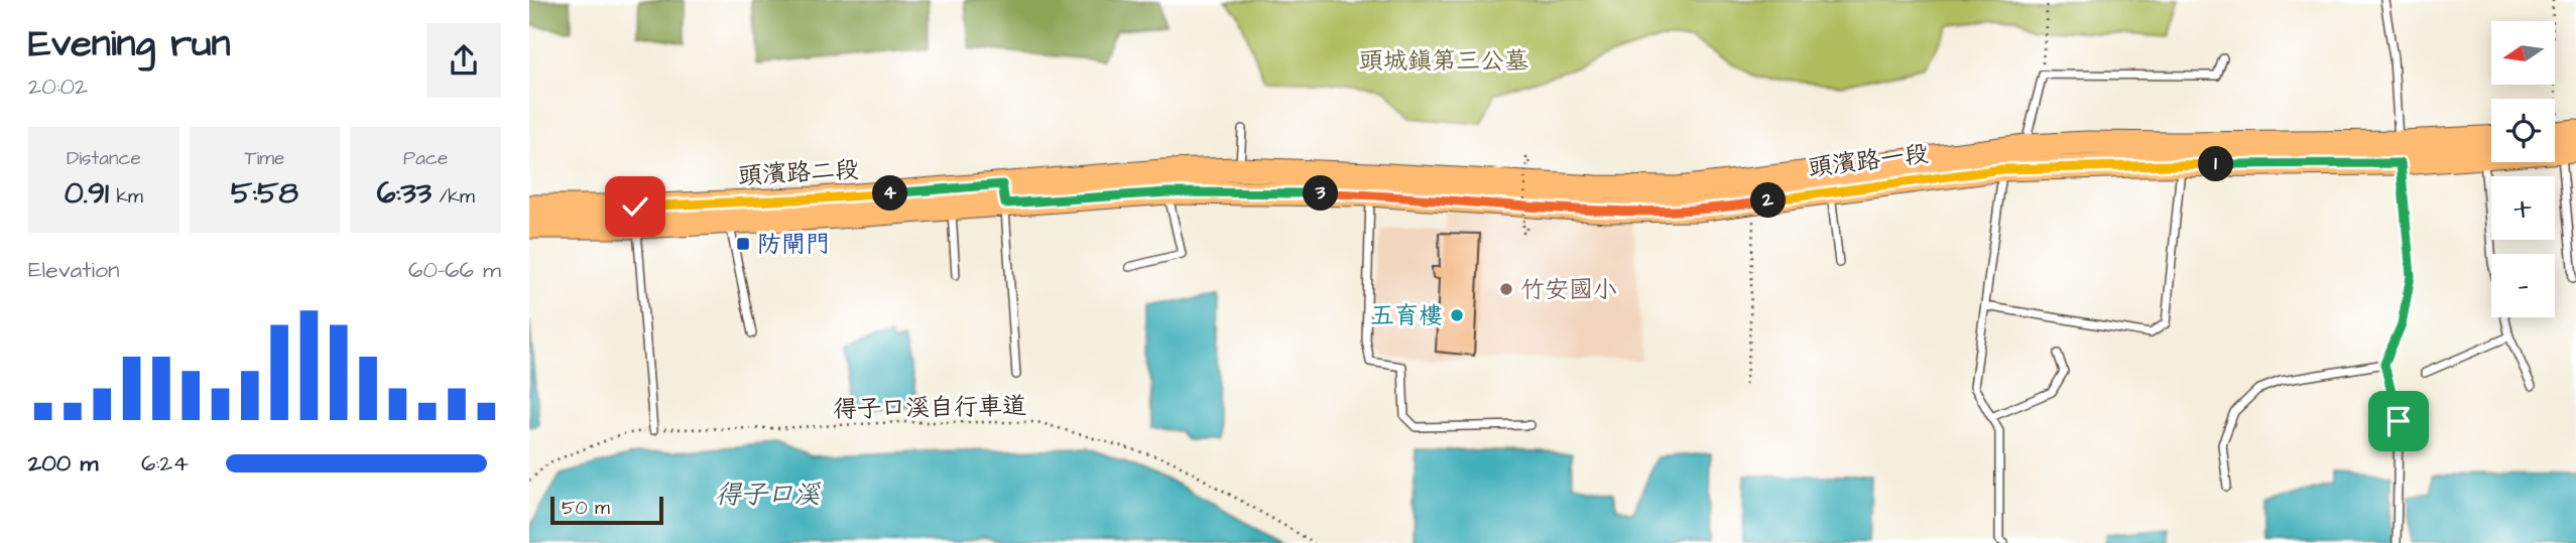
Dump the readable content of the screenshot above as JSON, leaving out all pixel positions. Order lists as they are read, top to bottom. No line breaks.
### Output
{"streets":{"main road":["頭濱路一段","頭濱路二段"],"path":["得子口溪自行車道"]},"crossings":[["頭濱路一段","頭濱路二段"]],"water":["得子口溪"],"parks":["頭城鎮第三公墓"],"places":{"transit":["防閘門"],"other":["竹安國小","五育樓"]},"scale_bar":"50 m","north":"left","page":{"heading":["Evening run","20:02"],"map_buttons":["+","−"],"stats":[["Distance","0.91 km"],["Time","5:58"],["Pace","6:33 /km"]],"pins":["1","3","4","2"],"chart":["Elevation","60–66 m"],"list":[{"name":"200 m","note":"6:24"}],"scale":"50 m"}}
